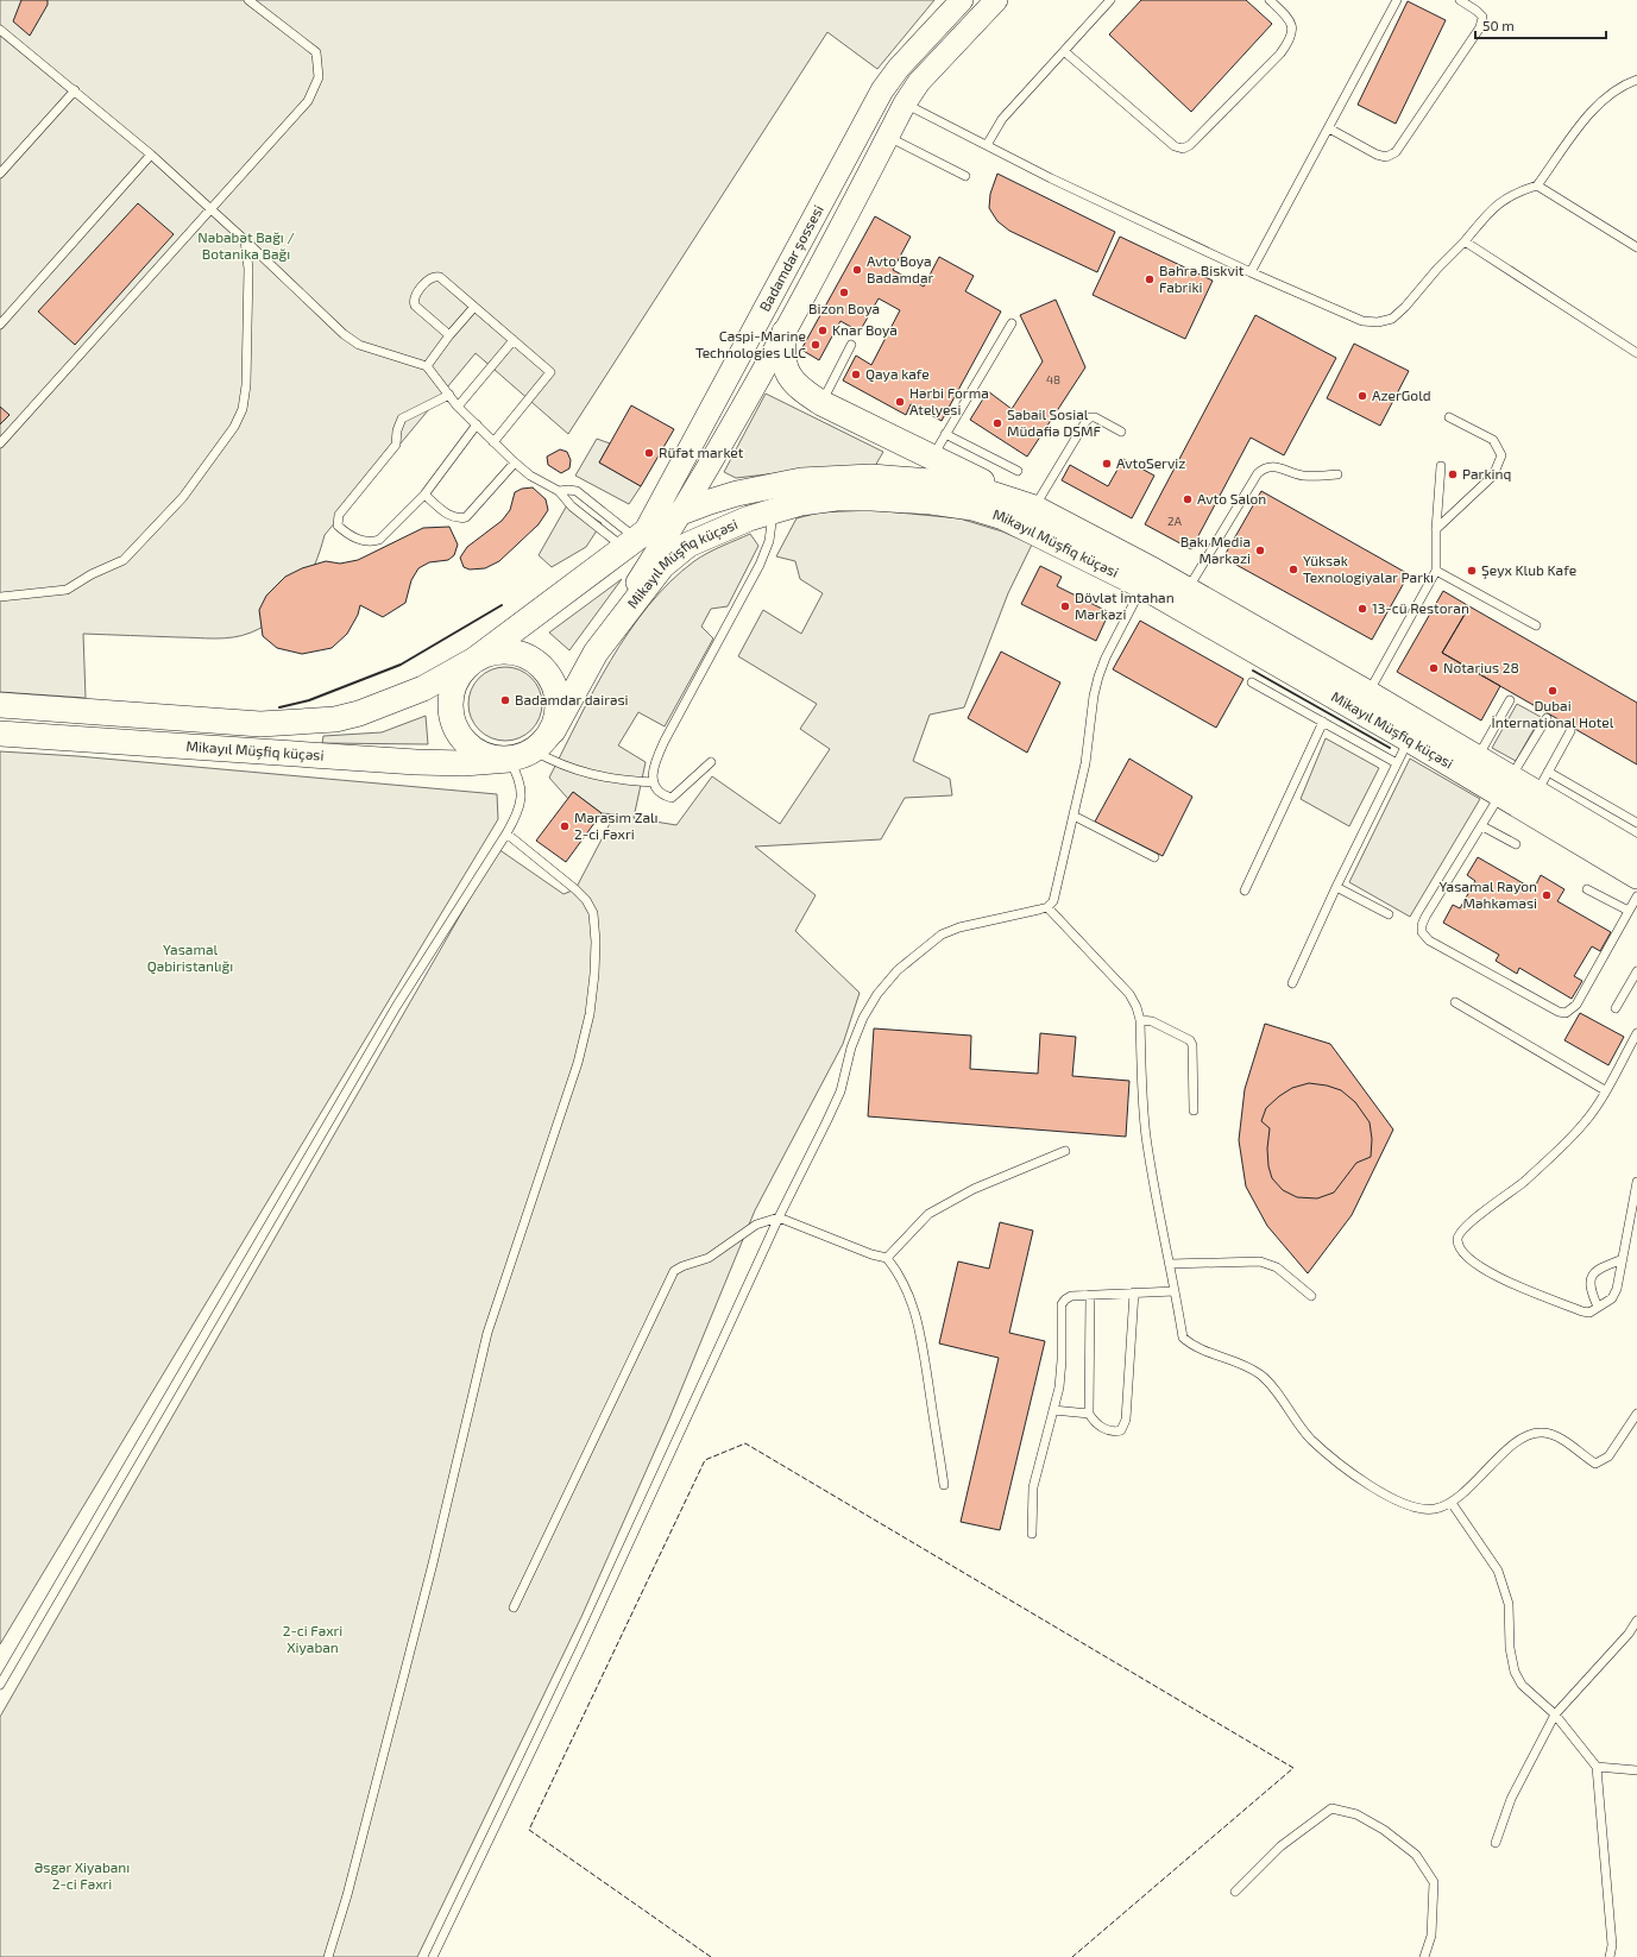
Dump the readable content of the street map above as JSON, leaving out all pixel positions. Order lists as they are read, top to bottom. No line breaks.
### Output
{"streets":{"main road":["Badamdar şossesi","Mikayıl Müşfiq küçəsi"]},"crossings":[["Badamdar şossesi","Mikayıl Müşfiq küçəsi"]],"parks":["Nəbabət Bağı / Botanika Bağı","Yasamal Qəbiristanlığı","2-ci Fəxri Xiyaban","Əsgər Xiyabanı 2-ci Fəxri"],"places":["Avto Boya Badamdar","Bəhrə Biskvit Fabriki","Bizon Boya","Knar Boya","Caspi-Marine Technologies LLC","Qaya kafe","AzerGold","Hərbi Forma Atelyesi","Səbail Sosial Müdafiə DSMF","Rüfət market","AvtoServiz","Parkinq","Avto Salon","Bakı Media Mərkəzi","Yüksək Texnologiyalar Parkı","Şeyx Klub Kafe","Dövlət İmtahan Mərkəzi","13-cü Restoran","Notarius 28","Dubai İnternational Hotel","Badamdar dairəsi","Mərasim Zalı 2-ci Fəxri","Yasamal Rayon Məhkəməsi"],"house_numbers":["48","2А"],"scale_bar":"50 m"}
